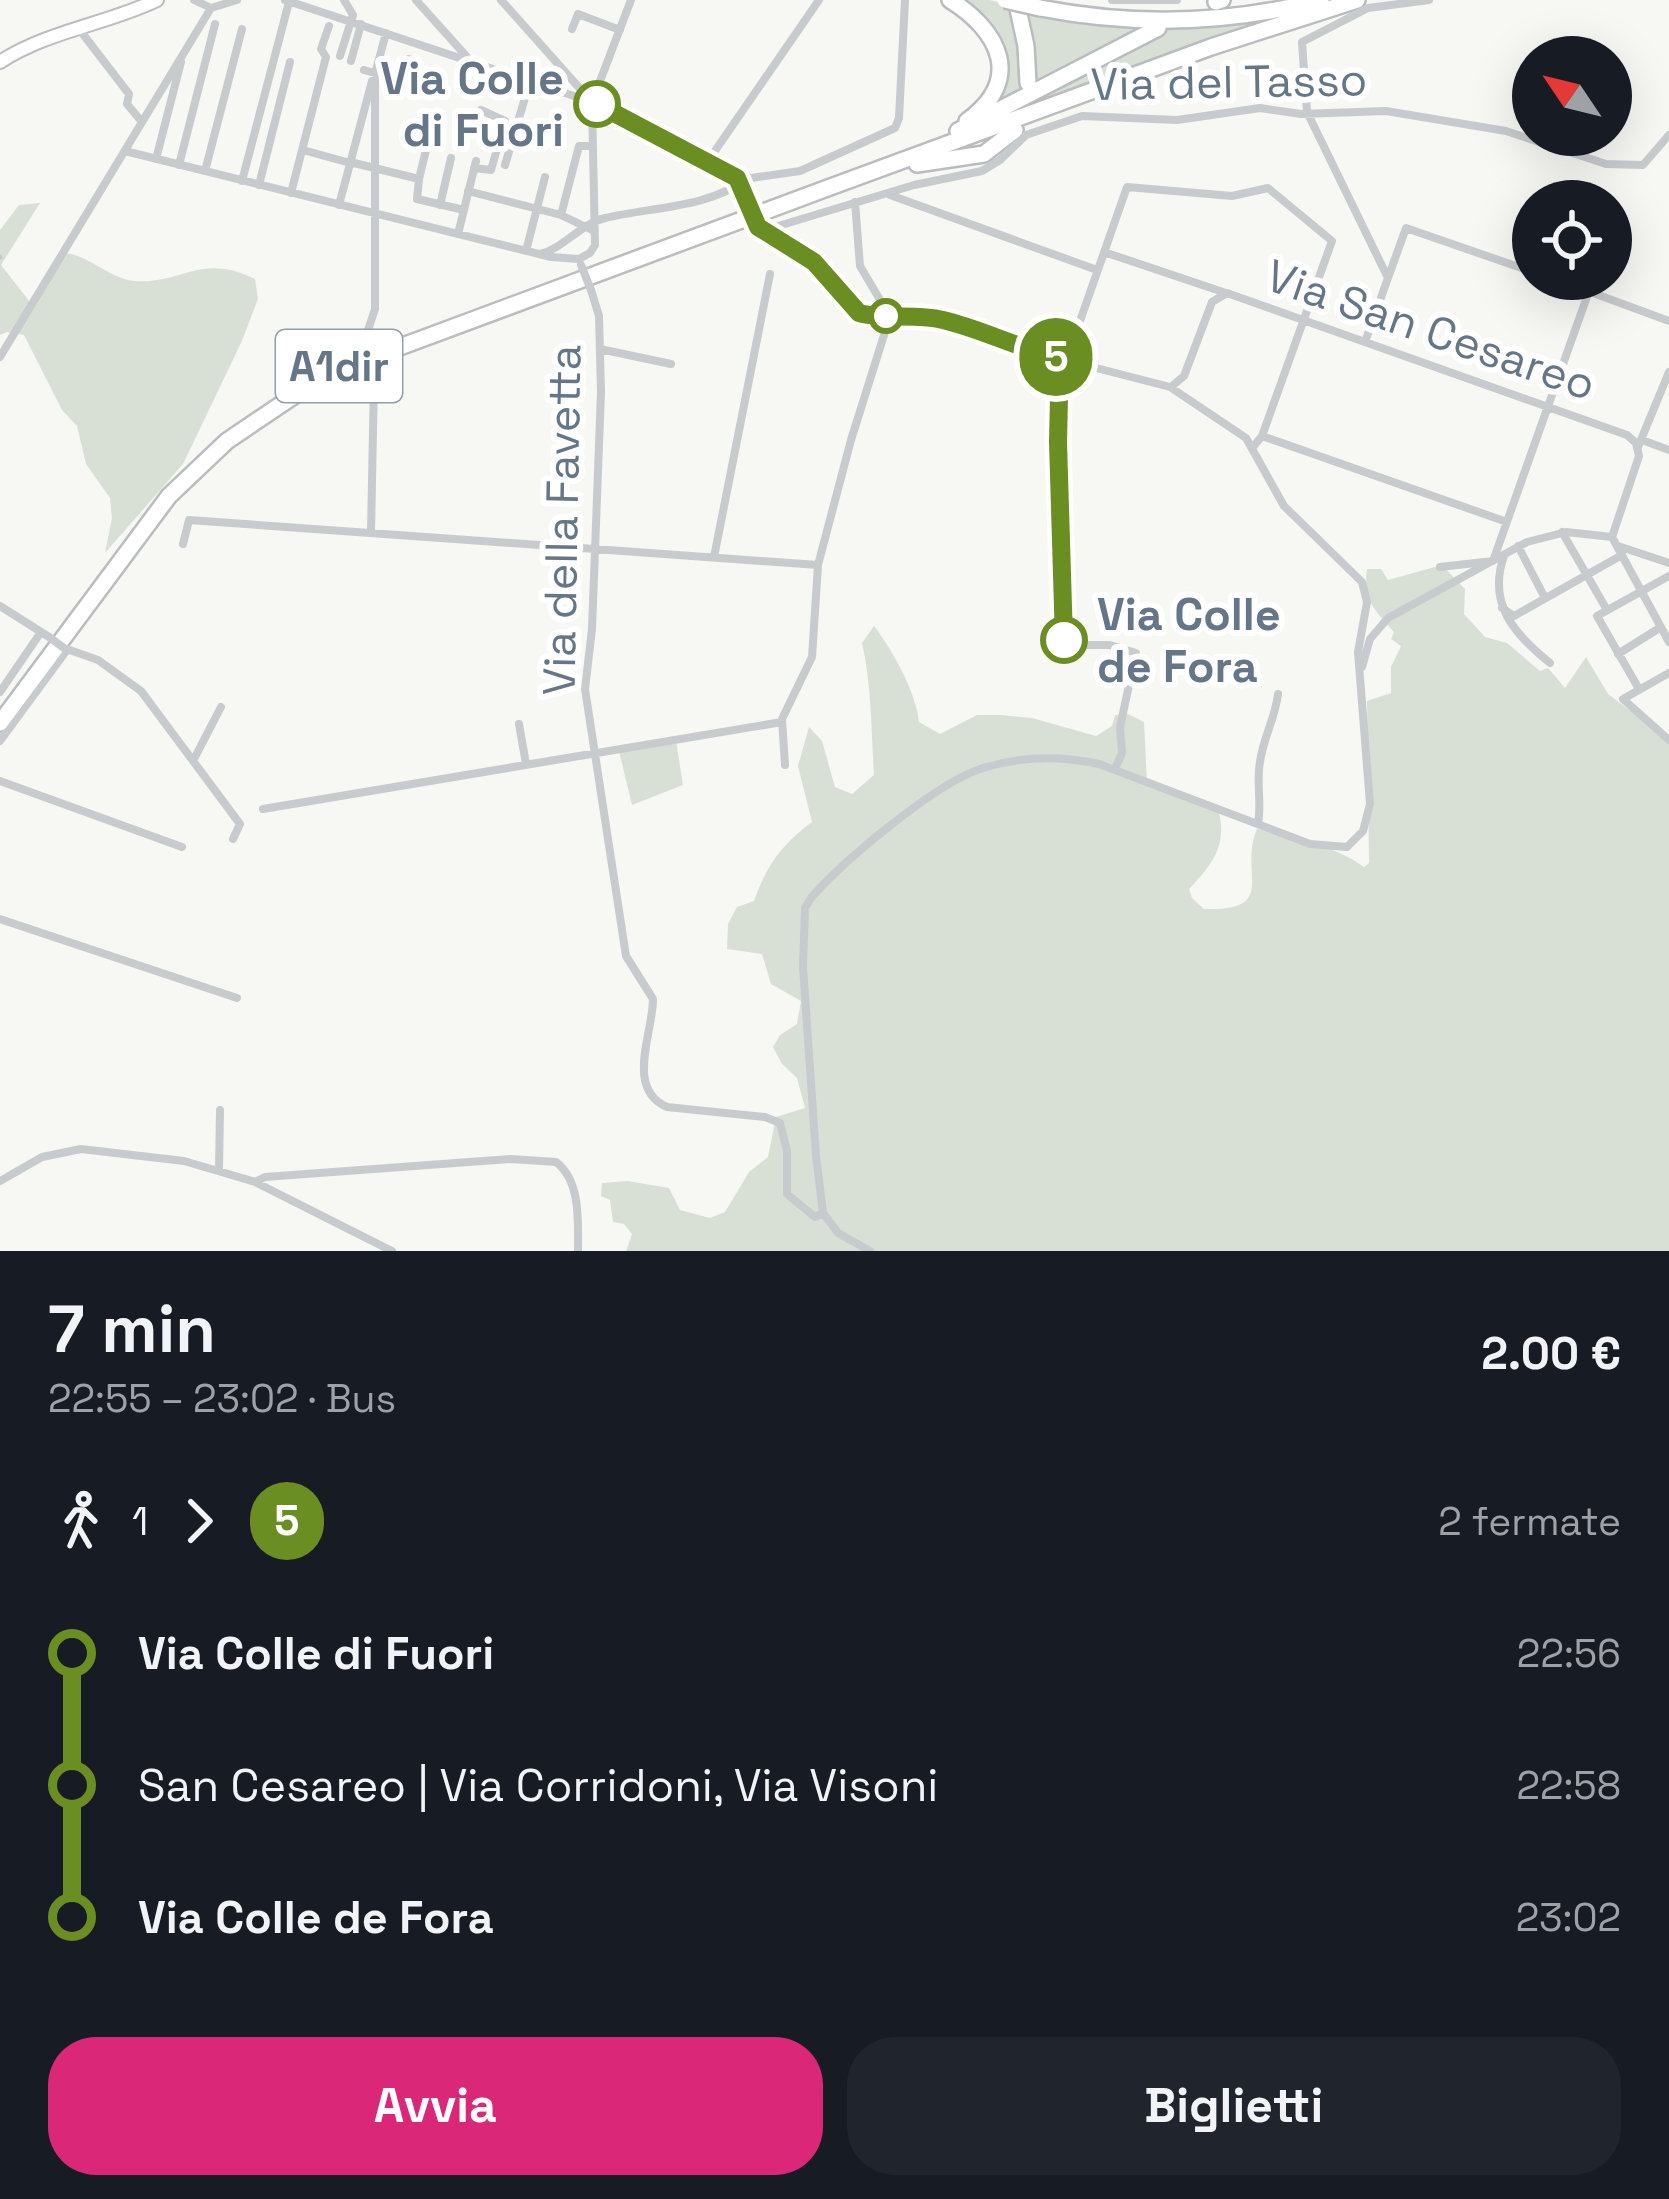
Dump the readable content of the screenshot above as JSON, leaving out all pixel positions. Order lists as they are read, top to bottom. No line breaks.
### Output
{"streets":{"highway":["A1dir"],"street":["Via del Tasso","Via San Cesareo","Via della Favetta"]},"places":["Via Colle di Fuori","Via Colle de Fora"],"lines":["bus line 5"],"north":"top left","page":{"on_map":"5","heading":["7 min","22:55 – 23:02 · Bus","2.00 €"],"legs":["1","5","2 fermate"],"list":[{"name":"Via Colle di Fuori","value":"22:56"},{"name":"San Cesareo | Via Corridoni, Via Visoni","value":"22:58"},{"name":"Via Colle de Fora","value":"23:02"}],"buttons":["Avvia","Biglietti"]}}
